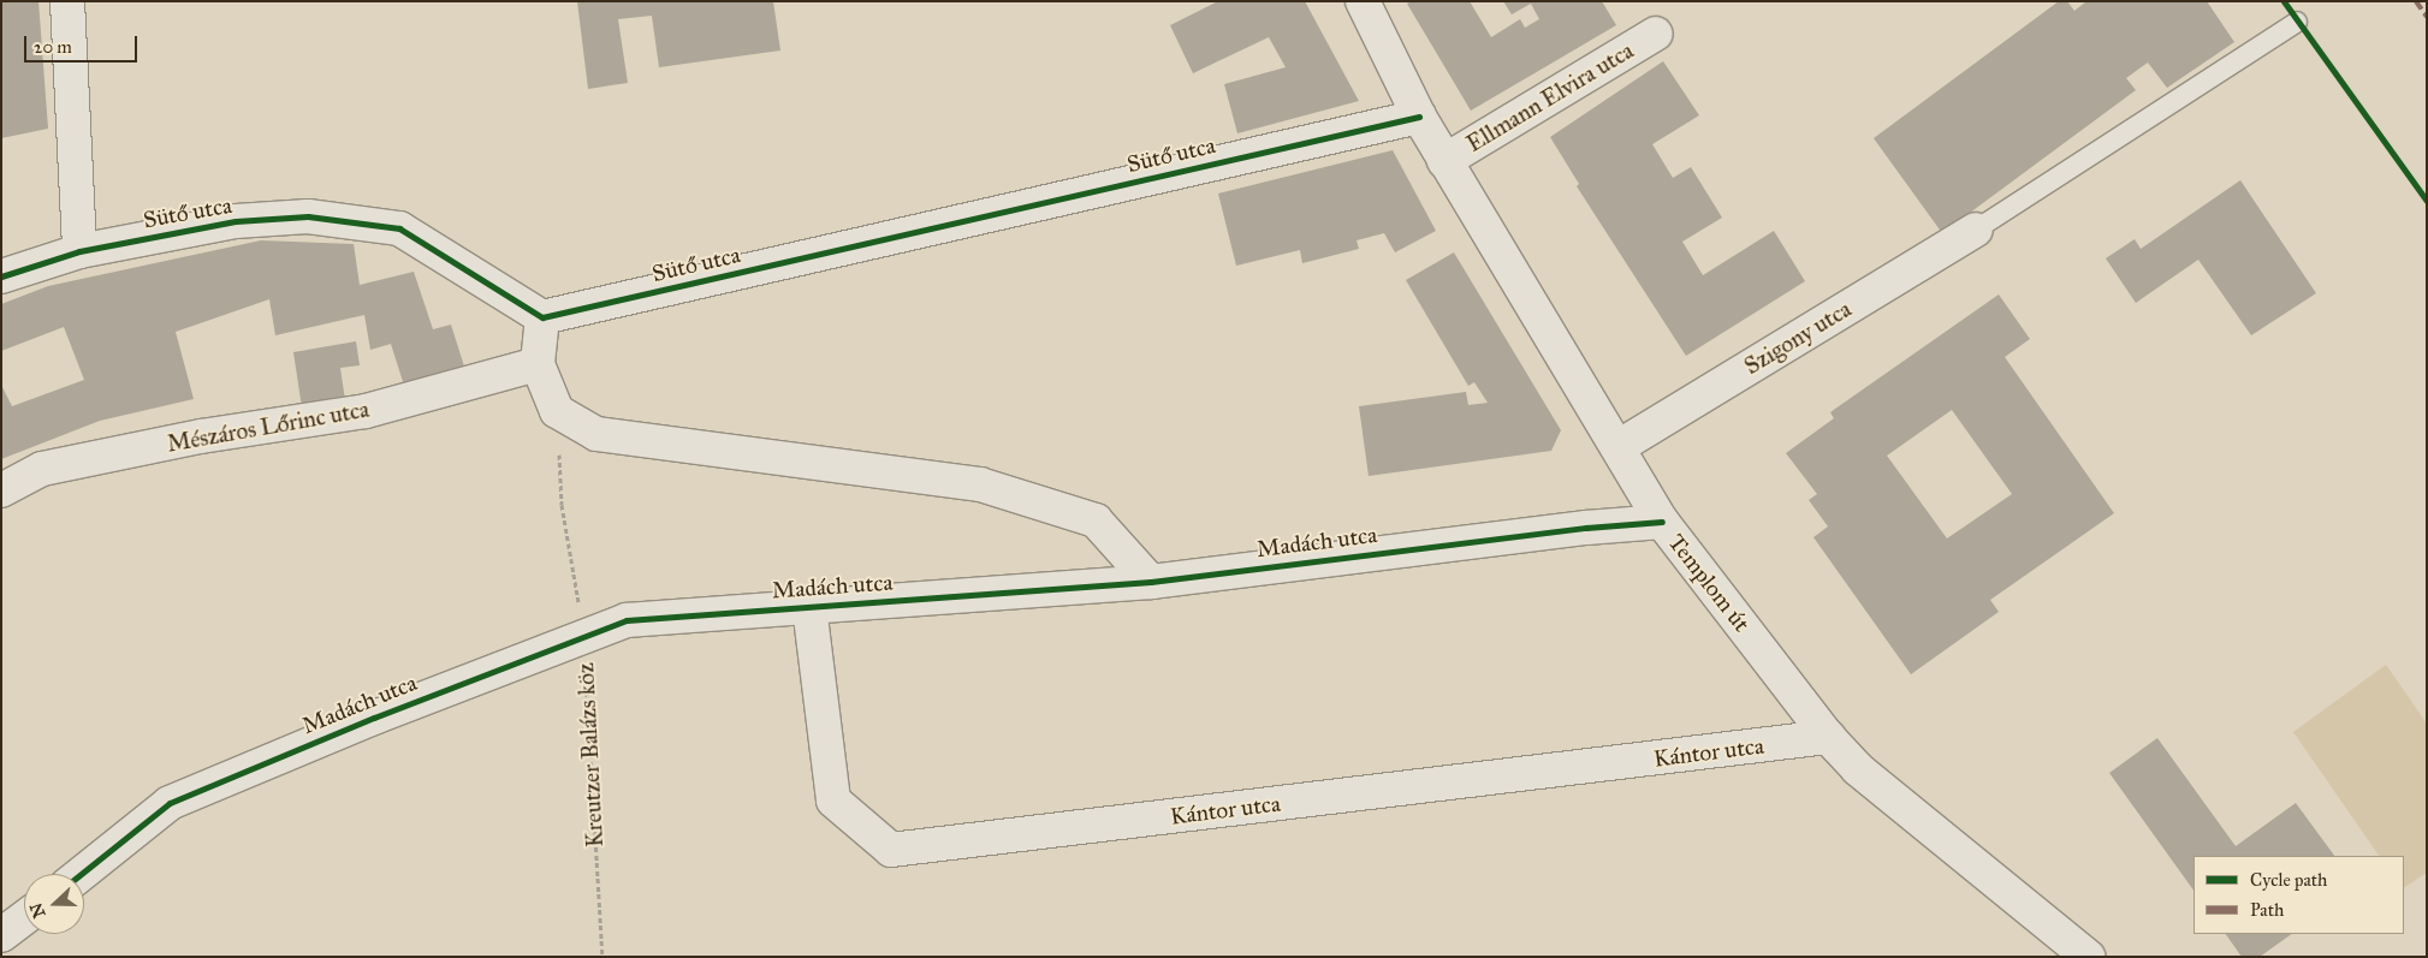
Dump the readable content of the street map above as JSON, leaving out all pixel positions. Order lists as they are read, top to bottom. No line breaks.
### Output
{"streets":{"street":["Ellmann Elvira utca","Sütő utca","Szigony utca","Mészáros Lőrinc utca","Madách utca","Templom út","Kántor utca"],"path":["Kreutzer Balázs köz"]},"crossings":[["Ellmann Elvira utca","Templom út"],["Sütő utca","Templom út"],["Szigony utca","Templom út"],["Madách utca","Templom út"],["Madách utca","Kántor utca"],["Madách utca","Kreutzer Balázs köz"],["Templom út","Kántor utca"]],"legend":["Cycle path","Path"],"scale_bar":"20 m","north":"left"}
